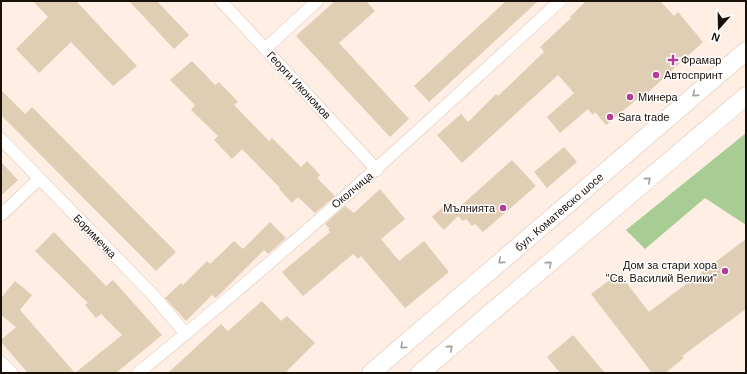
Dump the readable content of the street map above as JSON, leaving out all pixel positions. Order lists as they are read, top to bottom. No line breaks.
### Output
{"streets":{"main road":["бул. Коматевско шосе"],"street":["Георги Икономов","Околчица","Боримечка"]},"crossings":[["Георги Икономов","Околчица"],["Околчица","Боримечка"]],"places":{"health":["Фрамар"],"other":["Автоспринт","Минера","Sara trade","Мълнията","Дом за стари хора \"Св. Василий Велики\""]},"north":"bottom"}
